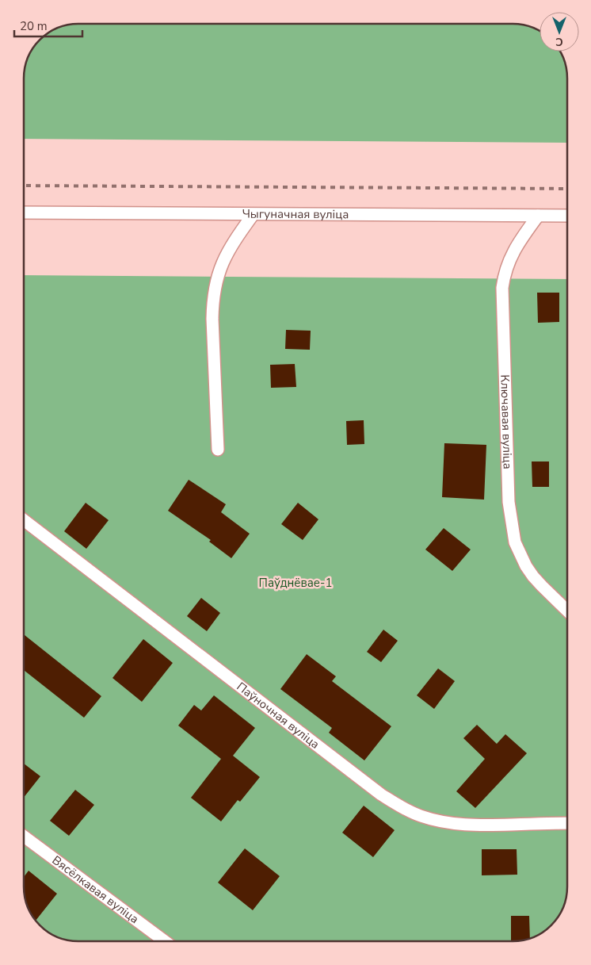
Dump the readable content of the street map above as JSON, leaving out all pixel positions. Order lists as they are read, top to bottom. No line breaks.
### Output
{"streets":{"lane":["Чыгуначная вуліца","Ключавая вуліца","Паўночная вуліца","Вясёлкавая вуліца"]},"crossings":[["Чыгуначная вуліца","Ключавая вуліца"]],"parks":["Паўднёвае-1"],"scale_bar":"20 m","north":"bottom"}
